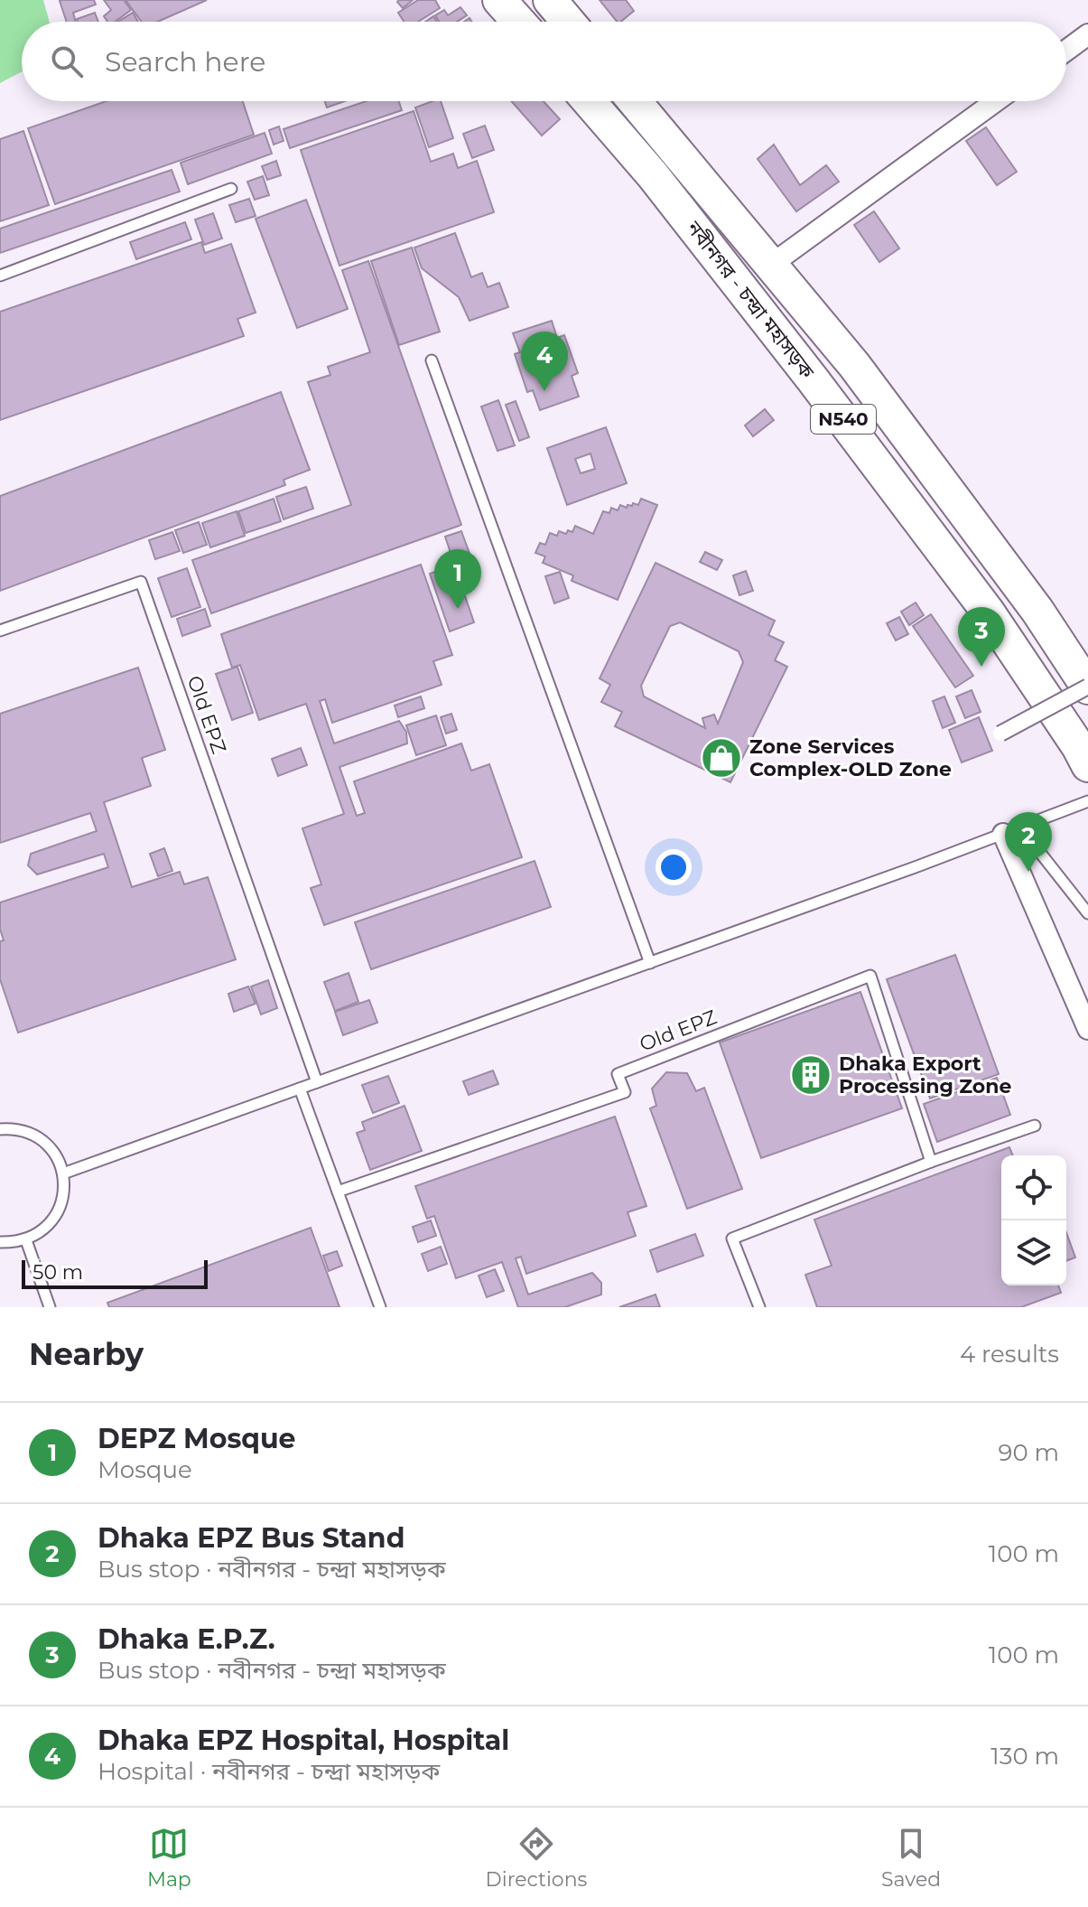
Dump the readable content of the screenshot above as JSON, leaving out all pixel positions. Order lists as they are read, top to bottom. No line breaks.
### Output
{"streets":{"highway":["নবীনগর - চন্দ্রা মহাসড়ক","N540"],"lane":["Old EPZ"]},"places":{"shop":["Zone Services Complex-OLD Zone"],"building":["Dhaka Export Processing Zone"]},"scale_bar":"50 m","page":{"search":"Search here","pins":["4","1","3","2"],"scale":"50 m","heading":["Nearby","4 results"],"list":[{"mark":"1","name":"DEPZ Mosque","note":"Mosque","value":"90 m"},{"mark":"2","name":"Dhaka EPZ Bus Stand","note":"Bus stop · নবীনগর - চন্দ্রা মহাসড়ক","value":"100 m"},{"mark":"3","name":"Dhaka E.P.Z.","note":"Bus stop · নবীনগর - চন্দ্রা মহাসড়ক","value":"100 m"},{"mark":"4","name":"Dhaka EPZ Hospital, Hospital","note":"Hospital · নবীনগর - চন্দ্রা মহাসড়ক","value":"130 m"}],"nav":["Map","Directions","Saved"]}}
